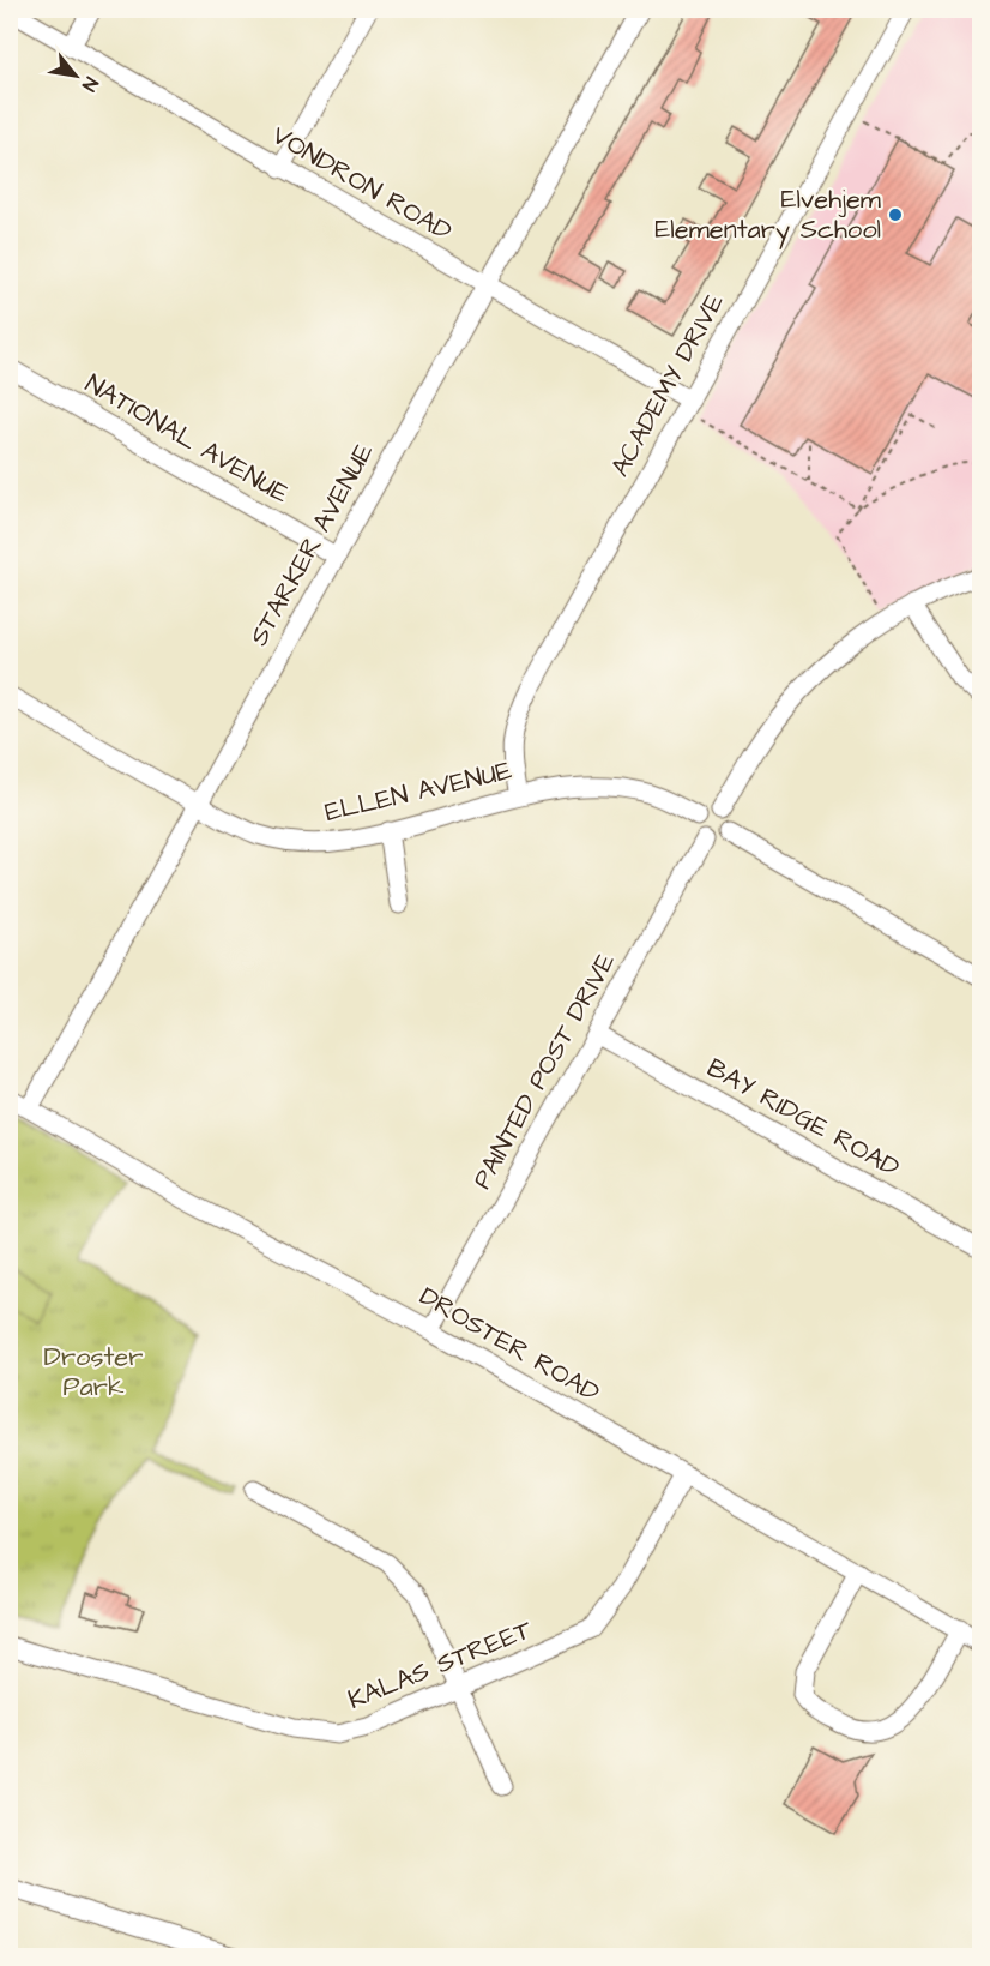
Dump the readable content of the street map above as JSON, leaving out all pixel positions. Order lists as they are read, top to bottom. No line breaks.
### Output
{"streets":{"street":["VONDRON ROAD","ACADEMY DRIVE","NATIONAL AVENUE","STARKER AVENUE","ELLEN AVENUE","PAINTED POST DRIVE","BAY RIDGE ROAD","DROSTER ROAD","KALAS STREET"]},"crossings":[["VONDRON ROAD","ACADEMY DRIVE"],["VONDRON ROAD","STARKER AVENUE"],["ACADEMY DRIVE","ELLEN AVENUE"],["NATIONAL AVENUE","STARKER AVENUE"],["STARKER AVENUE","ELLEN AVENUE"],["STARKER AVENUE","DROSTER ROAD"],["ELLEN AVENUE","PAINTED POST DRIVE"],["PAINTED POST DRIVE","BAY RIDGE ROAD"],["PAINTED POST DRIVE","DROSTER ROAD"],["DROSTER ROAD","KALAS STREET"]],"parks":["Droster Park"],"places":["Elvehjem Elementary School"],"north":"bottom right"}
